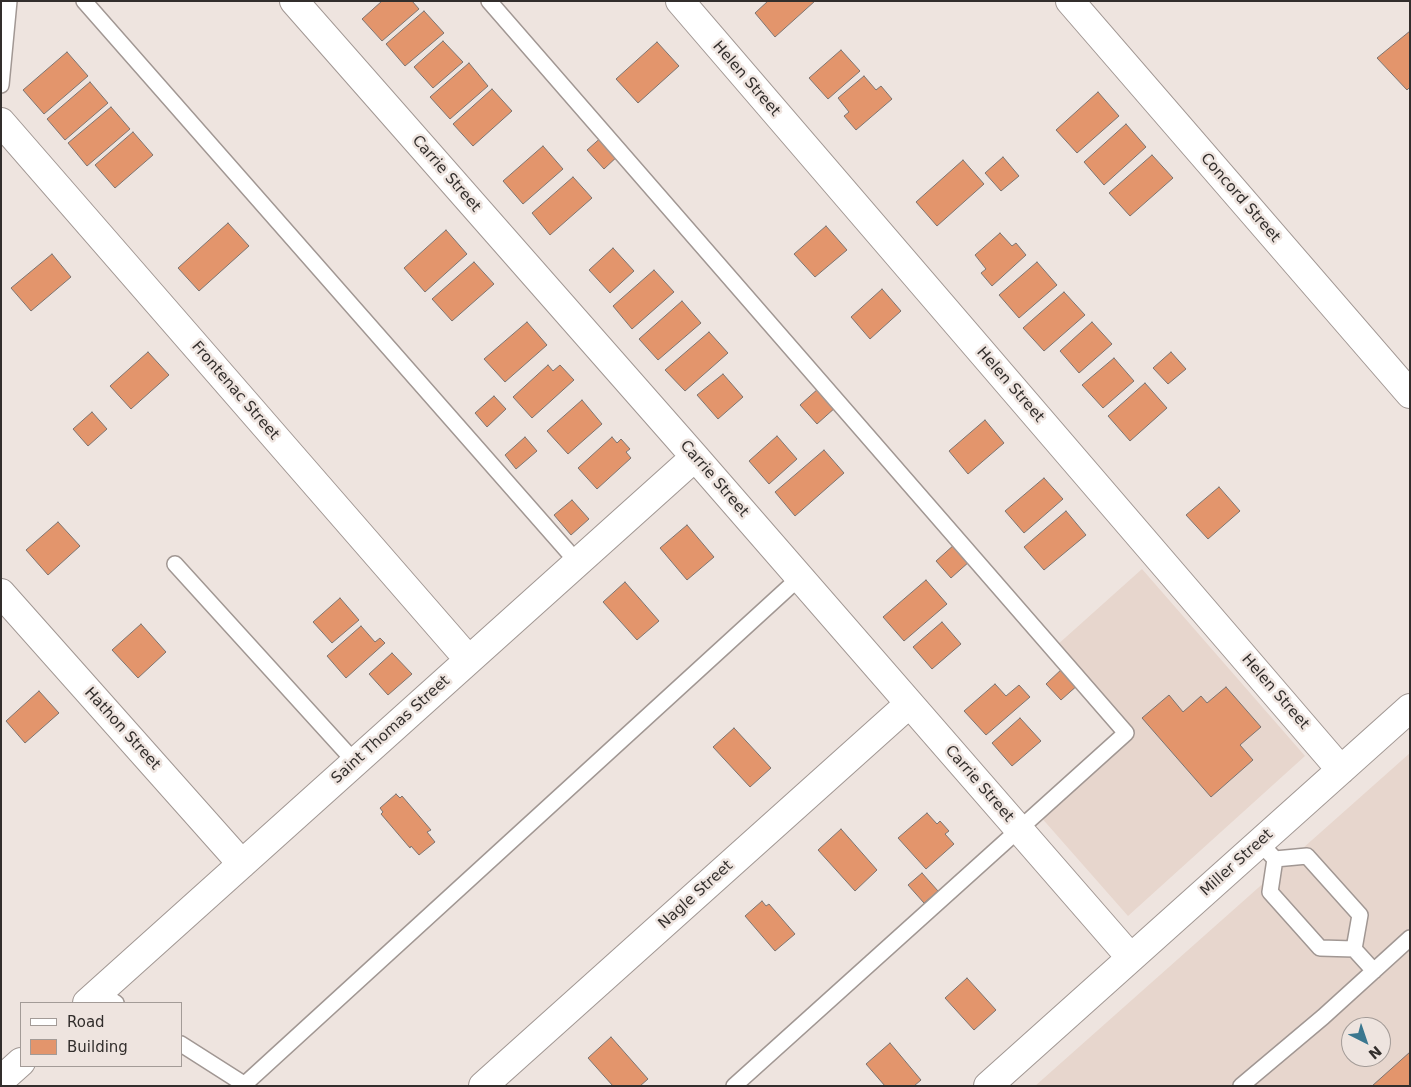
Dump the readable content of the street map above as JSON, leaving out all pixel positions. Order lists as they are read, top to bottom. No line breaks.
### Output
{"streets":{"street":["Helen Street","Carrie Street","Concord Street","Frontenac Street","Hathon Street","Saint Thomas Street","Miller Street","Nagle Street"]},"crossings":[["Helen Street","Miller Street"],["Carrie Street","Saint Thomas Street"],["Carrie Street","Miller Street"],["Carrie Street","Nagle Street"],["Frontenac Street","Saint Thomas Street"],["Hathon Street","Saint Thomas Street"]],"legend":["Road","Building"],"north":"bottom right"}
